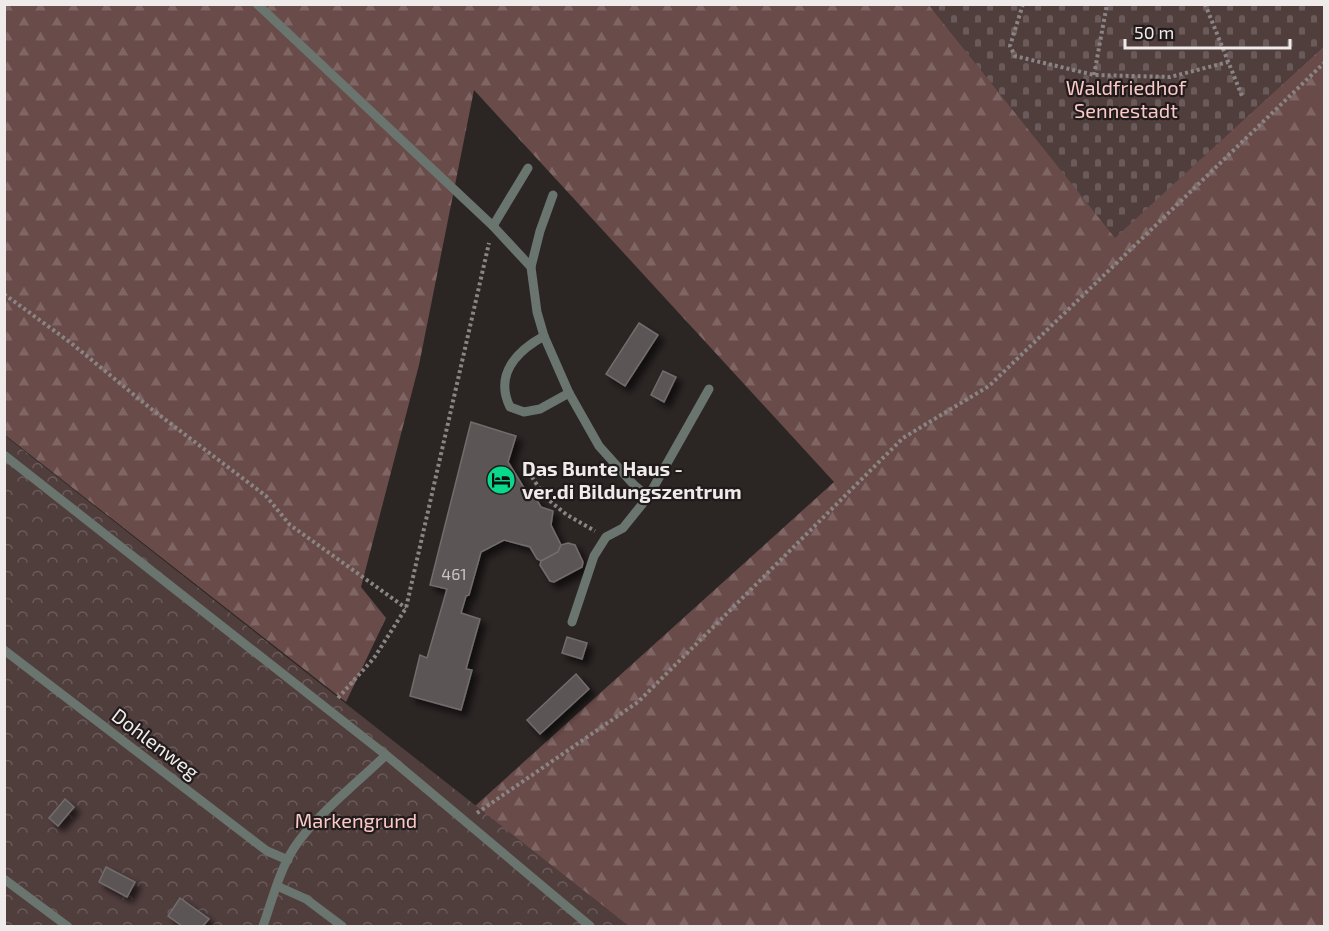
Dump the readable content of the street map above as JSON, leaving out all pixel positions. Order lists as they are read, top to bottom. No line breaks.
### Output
{"streets":{"lane":["Dohlenweg"]},"parks":["Waldfriedhof Sennestadt","Markengrund"],"places":{"hotel":["Das Bunte Haus - ver.di Bildungszentrum"]},"house_numbers":["461"],"scale_bar":"50 m"}
